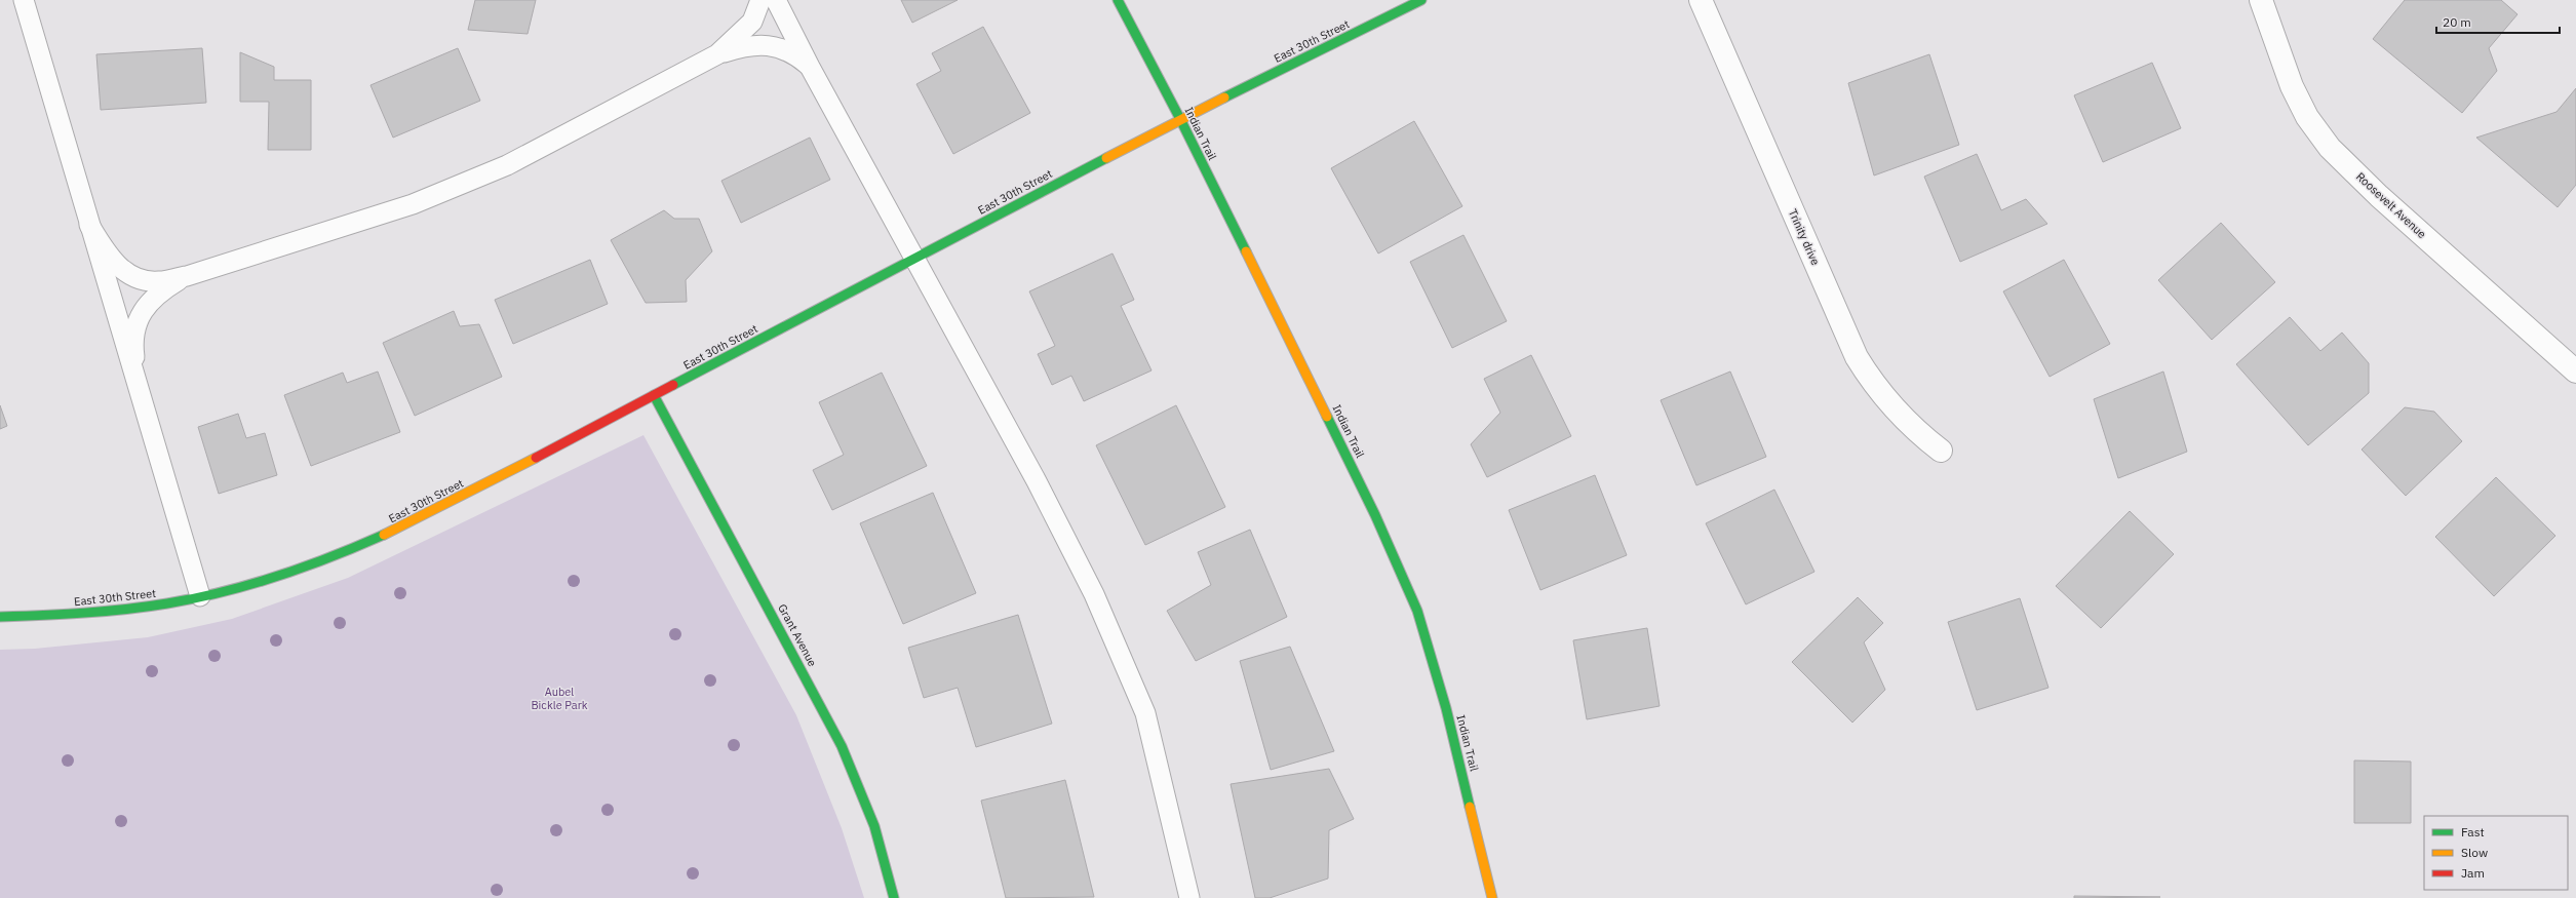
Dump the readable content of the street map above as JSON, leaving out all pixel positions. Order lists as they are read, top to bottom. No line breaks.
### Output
{"streets":{"street":["East 30th Street","Indian Trail","Roosevelt Avenue","Trinity drive","Grant Avenue"]},"crossings":[["East 30th Street","Indian Trail"],["East 30th Street","Grant Avenue"]],"parks":["Aubel Bickle Park"],"legend":["Fast","Slow","Jam"],"scale_bar":"20 m"}
